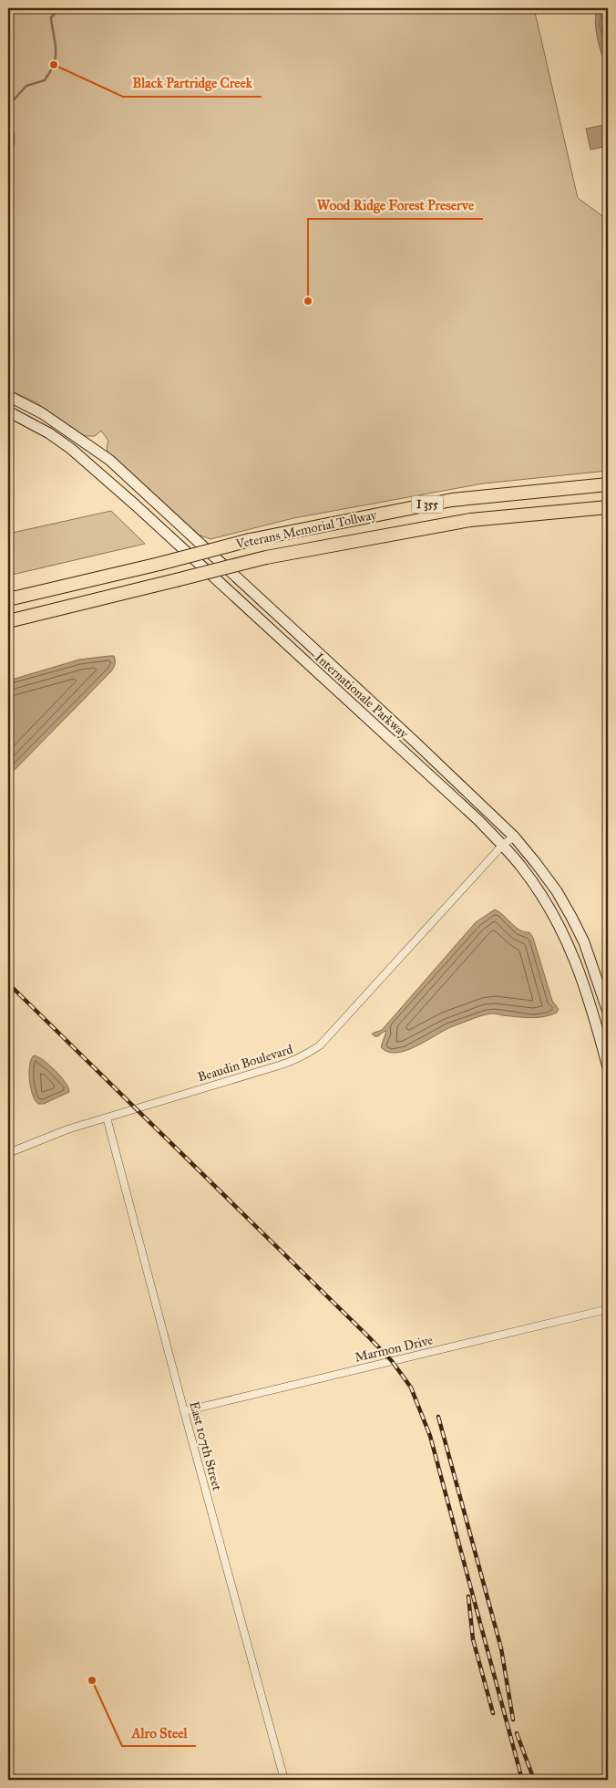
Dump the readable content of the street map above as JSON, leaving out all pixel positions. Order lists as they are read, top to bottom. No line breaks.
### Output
{"streets":{"highway":["I 355","Veterans Memorial Tollway"],"street":["Internationale Parkway","Beaudin Boulevard","Marmon Drive","East 107th Street"]},"crossings":[["Internationale Parkway","Beaudin Boulevard"],["Beaudin Boulevard","East 107th Street"],["Marmon Drive","East 107th Street"]],"places":["Black Partridge Creek","Wood Ridge Forest Preserve","Alro Steel"]}
